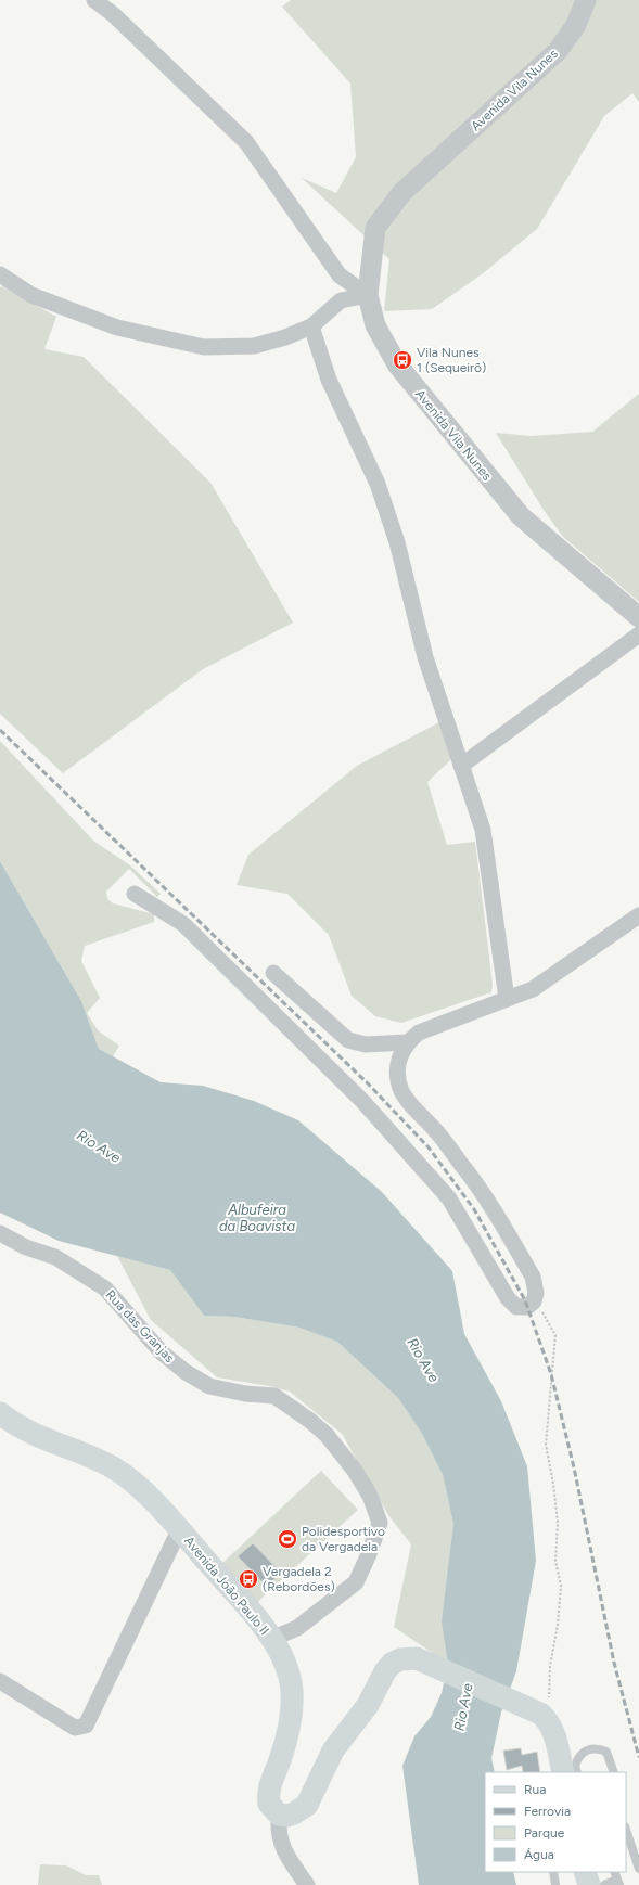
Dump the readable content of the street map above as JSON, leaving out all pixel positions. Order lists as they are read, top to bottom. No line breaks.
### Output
{"streets":{"main road":["Avenida João Paulo II"],"street":["Avenida Vila Nunes","Rua das Granjas"]},"crossings":[["Rua das Granjas","Avenida João Paulo II"]],"water":["Rio Ave","Albufeira da Boavista"],"places":{"bus stop":["Vila Nunes 1 (Sequeirô)","Vergadela 2 (Rebordões)"],"sports":["Polidesportivo da Vergadela"]},"legend":["Rua","Ferrovia","Parque","Água"]}
